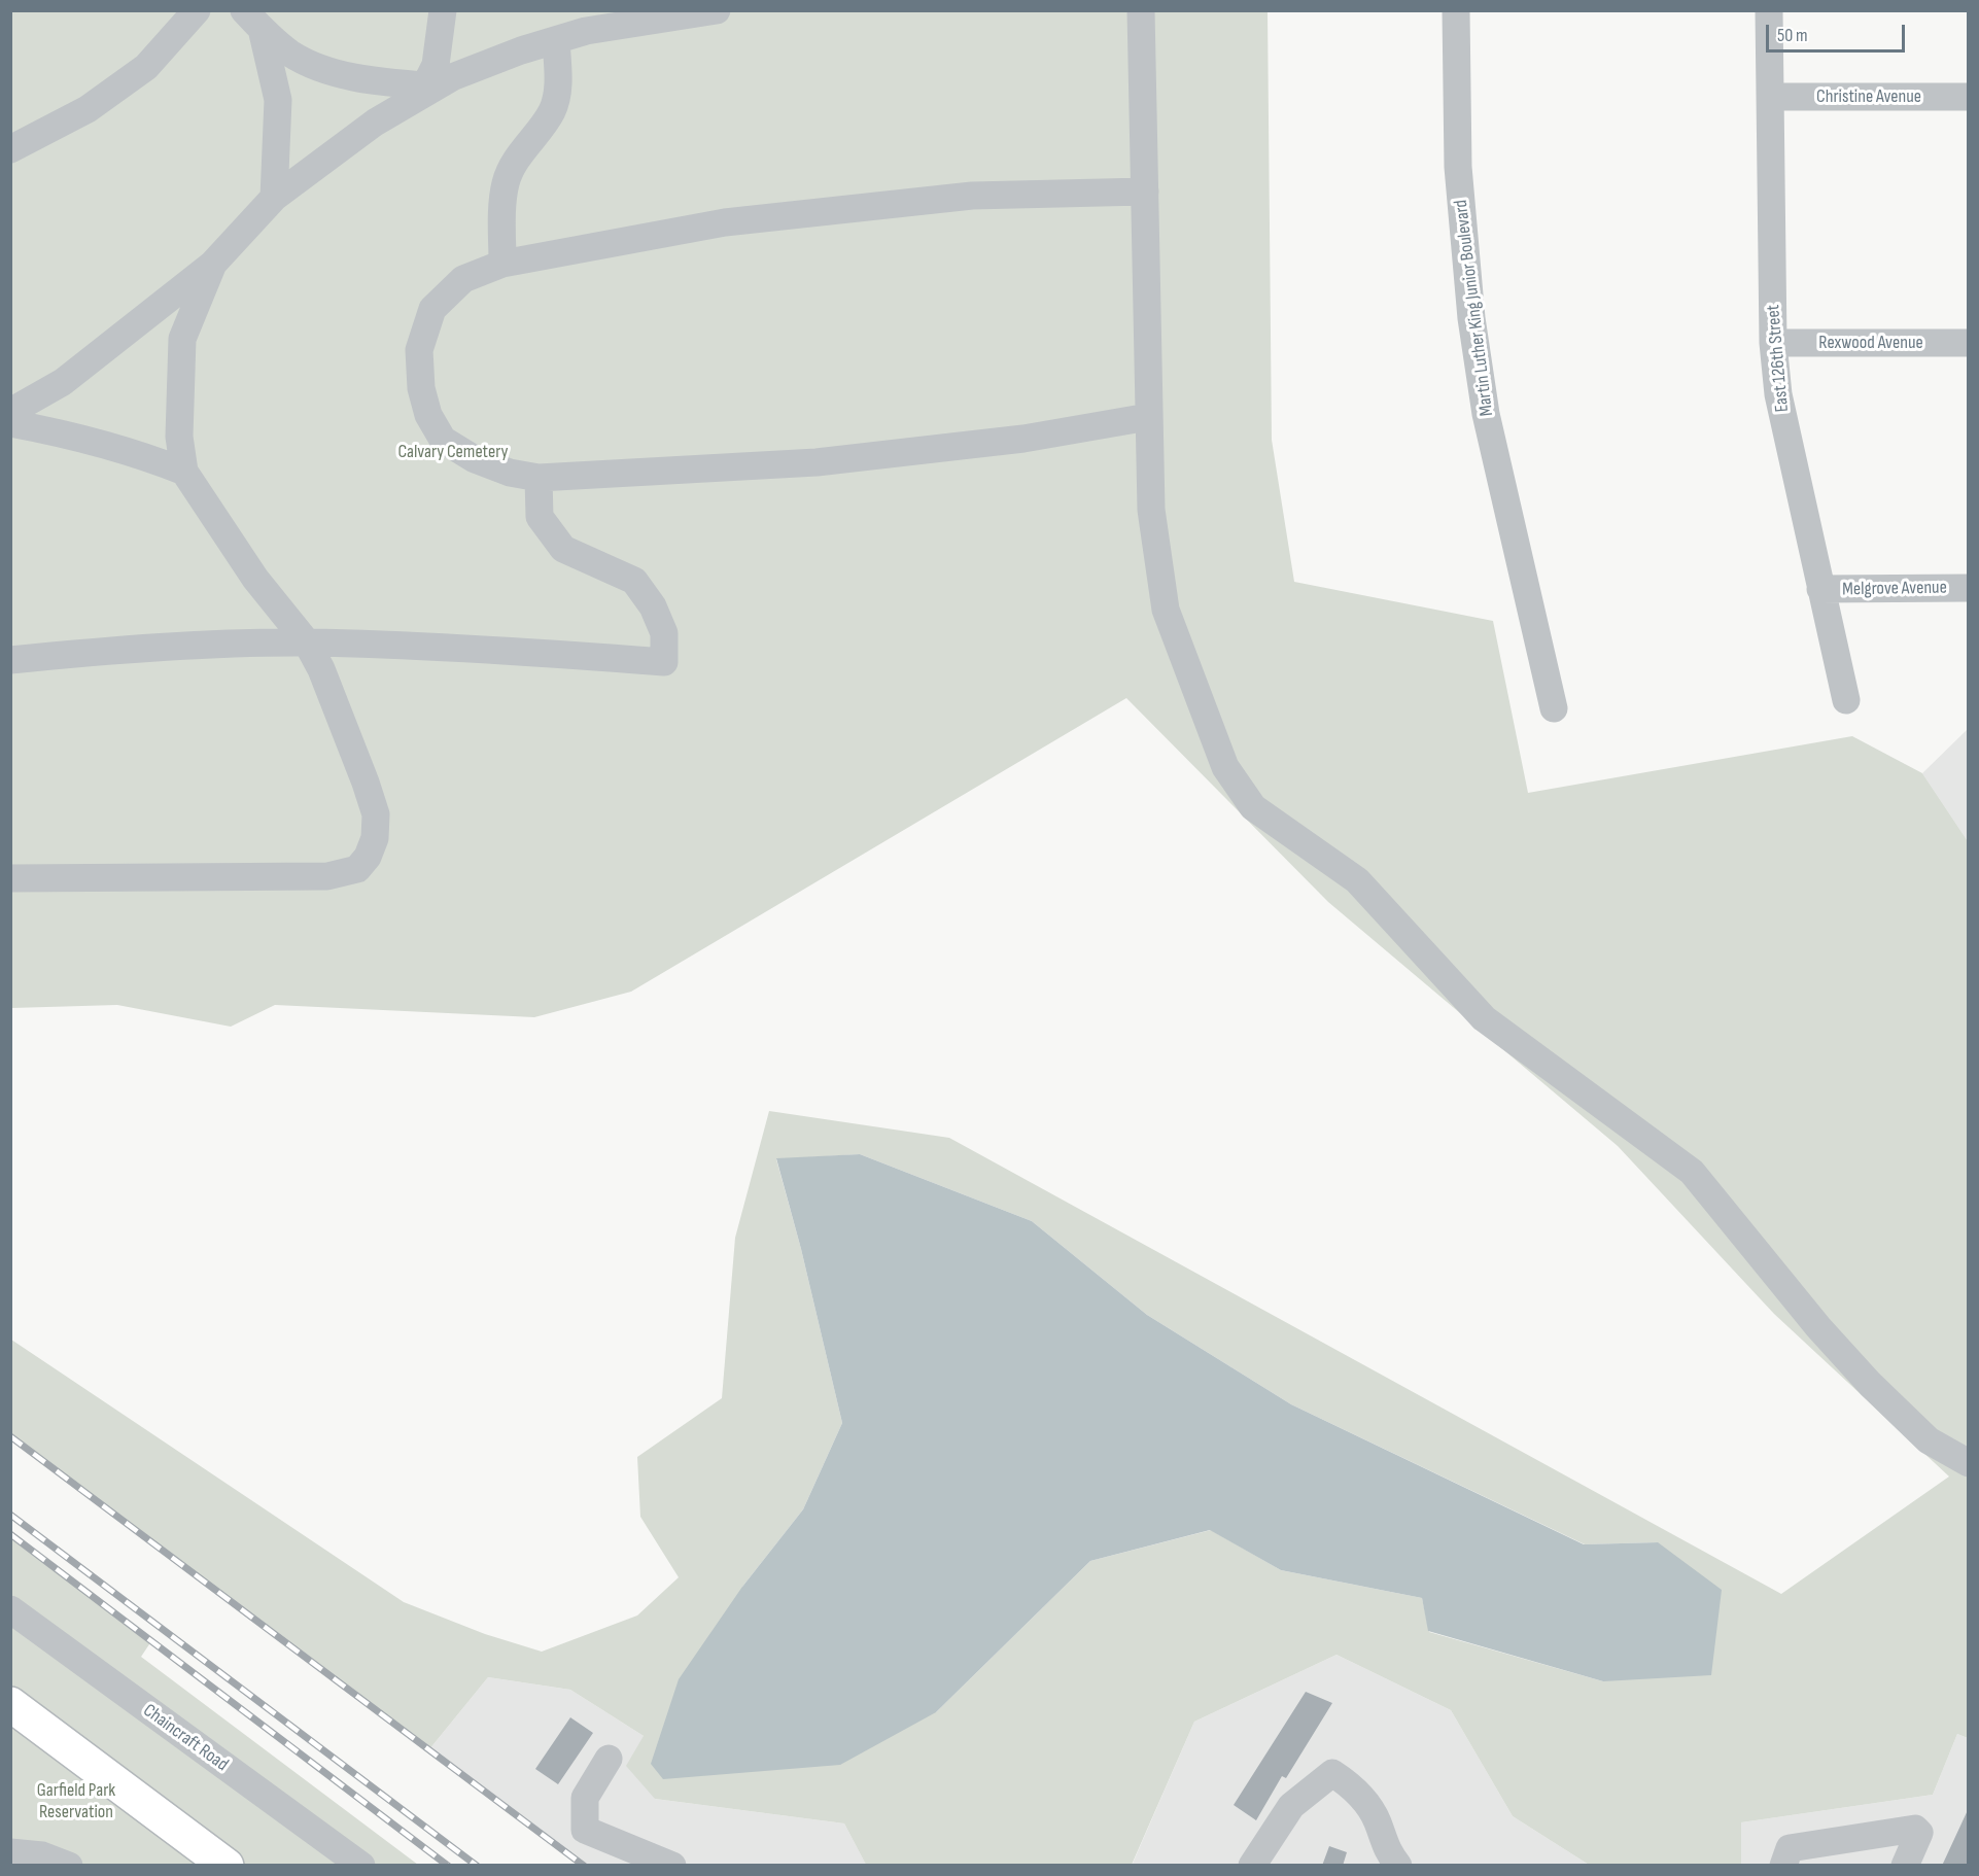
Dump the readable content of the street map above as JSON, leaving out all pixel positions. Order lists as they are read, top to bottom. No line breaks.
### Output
{"streets":{"street":["Christine Avenue","Martin Luther King Junior Boulevard","Rexwood Avenue","East 126th Street","Melgrove Avenue","Chaincraft Road"]},"crossings":[["Christine Avenue","East 126th Street"],["Rexwood Avenue","East 126th Street"],["East 126th Street","Melgrove Avenue"]],"parks":["Calvary Cemetery","Garfield Park Reservation"],"scale_bar":"50 m"}
